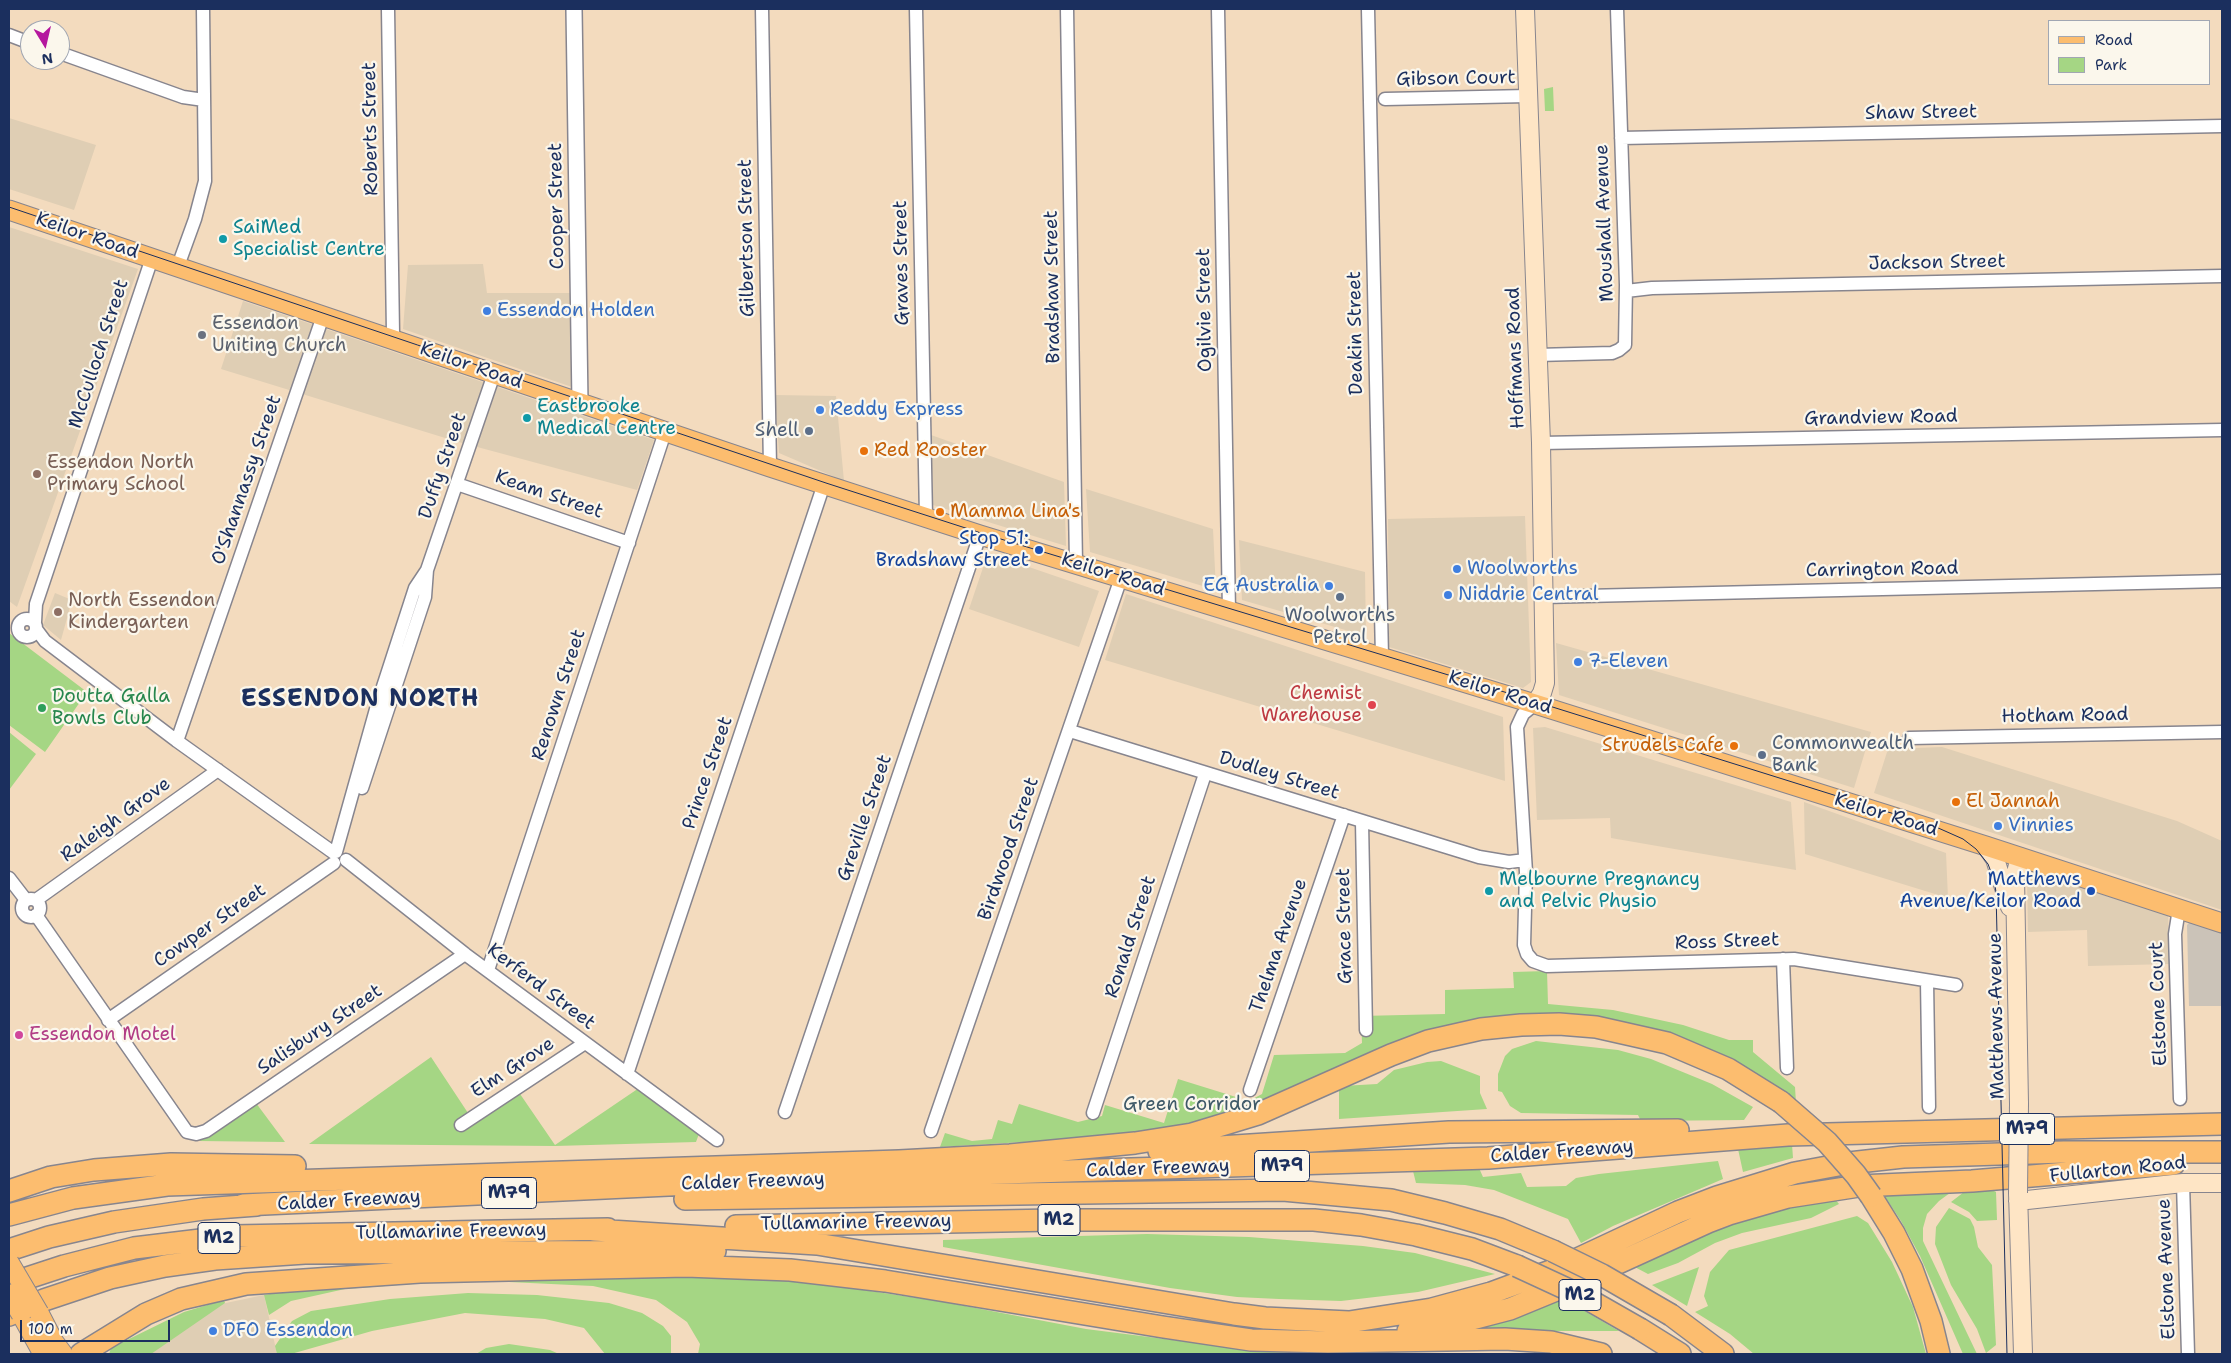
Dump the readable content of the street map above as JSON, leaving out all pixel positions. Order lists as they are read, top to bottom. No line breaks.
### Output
{"streets":{"highway":["M79","Calder Freeway","M2","Tullamarine Freeway"],"main road":["Keilor Road","Hoffmans Road","Matthews Avenue","Fullarton Road"],"street":["Gibson Court","Shaw Street","Roberts Street","Cooper Street","Moushall Avenue","Gilbertson Street","Graves Street","Jackson Street","Bradshaw Street","Ogilvie Street","Deakin Street","McCulloch Street","Grandview Road","Duffy Street","O'Shannassy Street","Keam Street","Carrington Road","Renown Street","Hotham Road","Prince Street","Dudley Street","Greville Street","Raleigh Grove","Birdwood Street","Cowper Street","Grace Street","Ronald Street","Ross Street","Thelma Avenue","Kerferd Street","Elstone Court","Salisbury Street","Elm Grove","Elstone Avenue"]},"crossings":[["Gibson Court","Hoffmans Road"],["Shaw Street","Moushall Avenue"],["Roberts Street","Keilor Road"],["Cooper Street","Keilor Road"],["Moushall Avenue","Jackson Street"],["Moushall Avenue","Hoffmans Road"],["Keilor Road","Gilbertson Street"],["Keilor Road","Graves Street"],["Keilor Road","Bradshaw Street"],["Keilor Road","Ogilvie Street"],["Keilor Road","Deakin Street"],["Keilor Road","McCulloch Street"],["Keilor Road","Hoffmans Road"],["Keilor Road","Duffy Street"],["Keilor Road","O'Shannassy Street"],["Keilor Road","Renown Street"],["Keilor Road","Prince Street"],["Keilor Road","Greville Street"],["Keilor Road","Birdwood Street"],["Keilor Road","Elstone Court"],["Keilor Road","Matthews Avenue"],["McCulloch Street","Kerferd Street"],["Hoffmans Road","Grandview Road"],["Hoffmans Road","Carrington Road"],["Duffy Street","Keam Street"],["Duffy Street","Cowper Street"],["Duffy Street","Kerferd Street"],["O'Shannassy Street","Kerferd Street"],["Keam Street","Renown Street"],["Renown Street","Kerferd Street"],["Prince Street","Kerferd Street"],["Dudley Street","Birdwood Street"],["Dudley Street","Grace Street"],["Dudley Street","Ronald Street"],["Dudley Street","Ross Street"],["Dudley Street","Thelma Avenue"],["Raleigh Grove","Kerferd Street"],["Cowper Street","Kerferd Street"],["Cowper Street","Salisbury Street"],["Kerferd Street","Salisbury Street"],["Kerferd Street","Elm Grove"],["Matthews Avenue","Fullarton Road"],["M79","Tullamarine Freeway"],["Calder Freeway","Tullamarine Freeway"],["Fullarton Road","Elstone Avenue"]],"districts":["ESSENDON NORTH"],"parks":["Green Corridor"],"places":["SaiMed Specialist Centre","Essendon Holden","Essendon Uniting Church","Reddy Express","Eastbrooke Medical Centre","Shell","Red Rooster","Essendon North Primary School","Mamma Lina's","Stop 51: Bradshaw Street","Woolworths","EG Australia","Niddrie Central","Woolworths Petrol","North Essendon Kindergarten","7-Eleven","Chemist Warehouse","Doutta Galla Bowls Club","Strudels Cafe","Commonwealth Bank","El Jannah","Vinnies","Melbourne Pregnancy and Pelvic Physio","Matthews Avenue/Keilor Road","Essendon Motel","DFO Essendon"],"legend":["Road","Park"],"scale_bar":"100 m","north":"bottom"}
